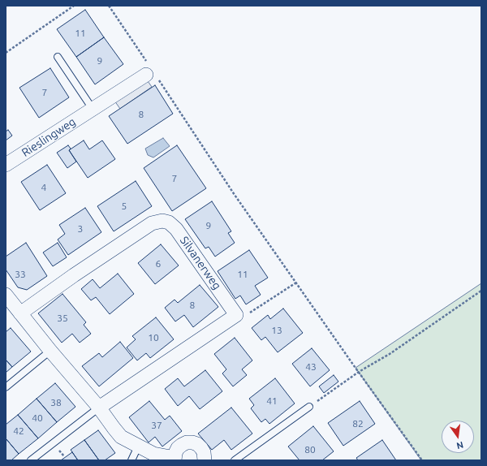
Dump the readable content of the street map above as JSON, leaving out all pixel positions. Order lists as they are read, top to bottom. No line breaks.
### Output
{"streets":{"street":["Rieslingweg","Silvanerweg"]},"house_numbers":["11","9","7","8","7","4","5","9","3","6","33","11","8","35","13","10","43","41","38","40","82","37","42","80"],"north":"bottom"}
